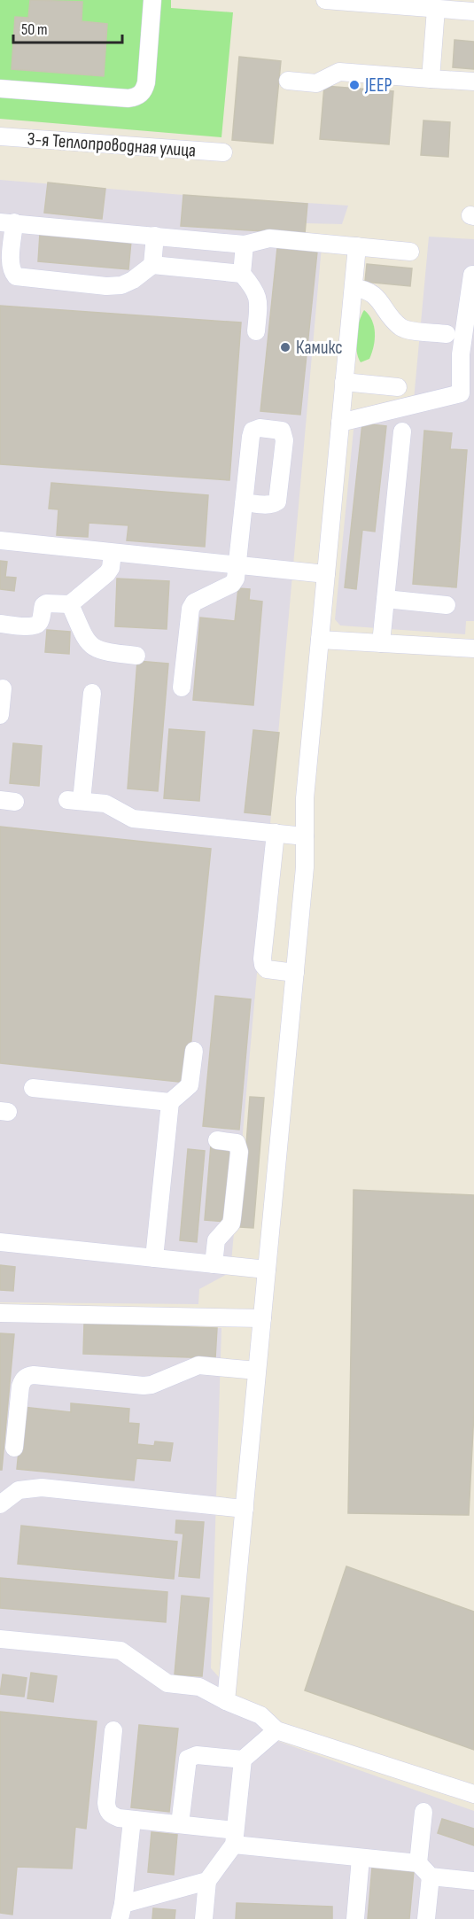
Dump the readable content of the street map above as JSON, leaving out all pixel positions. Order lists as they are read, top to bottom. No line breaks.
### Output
{"streets":{"street":["3-я Теплопроводная улица"]},"places":["JEEP","Камикс"],"scale_bar":"50 m"}
